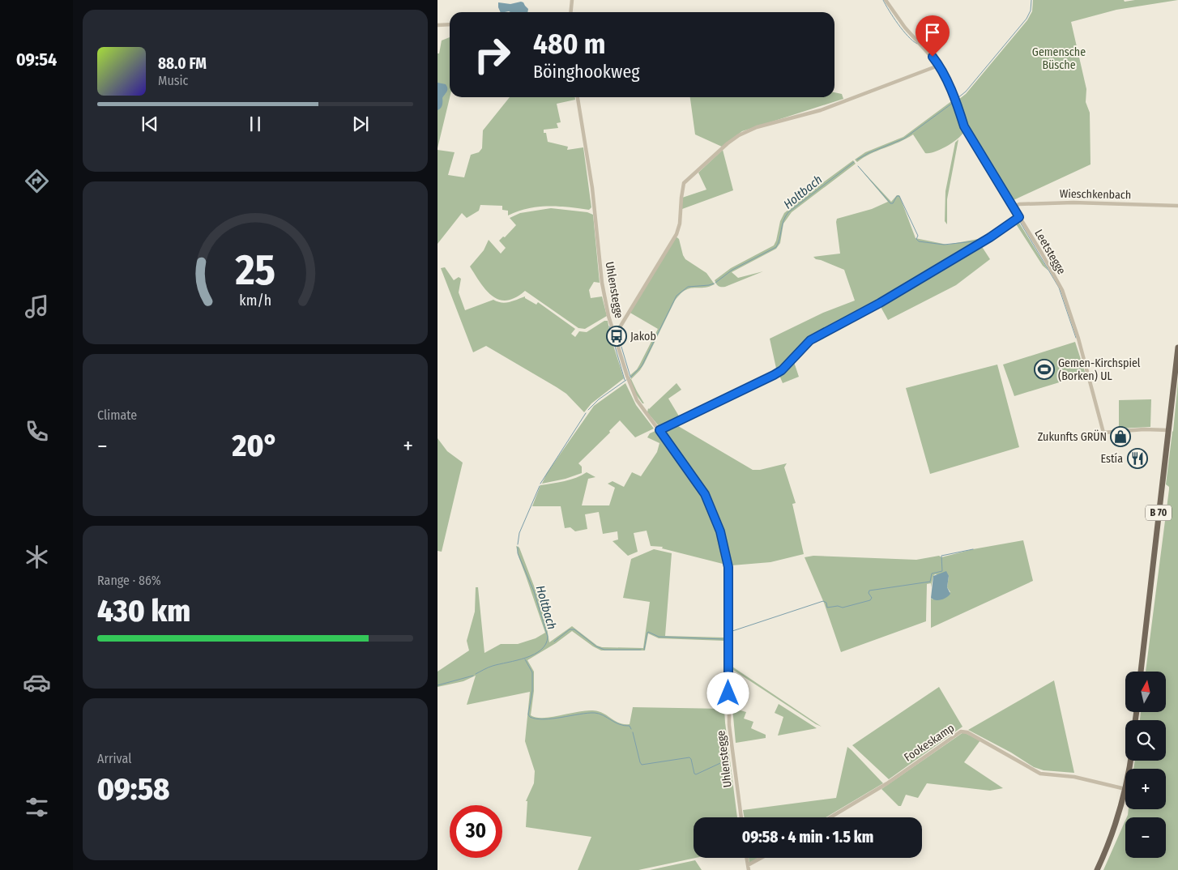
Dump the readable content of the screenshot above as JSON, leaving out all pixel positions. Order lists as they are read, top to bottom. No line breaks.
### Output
{"streets":{"main road":["B 70"],"street":["Wieschkenbach","Leetstegge","Uhlenstegge","Fookeskamp"]},"crossings":[["Wieschkenbach","Leetstegge"],["Leetstegge","B 70"]],"water":["Holtbach"],"parks":["Gemensche Büsche"],"places":{"bus stop":["Jakob"],"sports":["Gemen-Kirchspiel (Borken) UL"],"shop":["Zukunfts GRÜN"],"restaurant":["Estía"]},"north":"top","page":{"tabs":"09:54","turn":["480 m","Böinghookweg"],"song":["88.0 FM","Music"],"tile":["Climate",["Range · 86%","430 km"],["Arrival","09:58"]],"heat":["−","20°","+"],"map_buttons":["+","−"],"limit":"30","trip":"09:58 · 4 min · 1.5 km","gauge":["25","km/h"]}}
